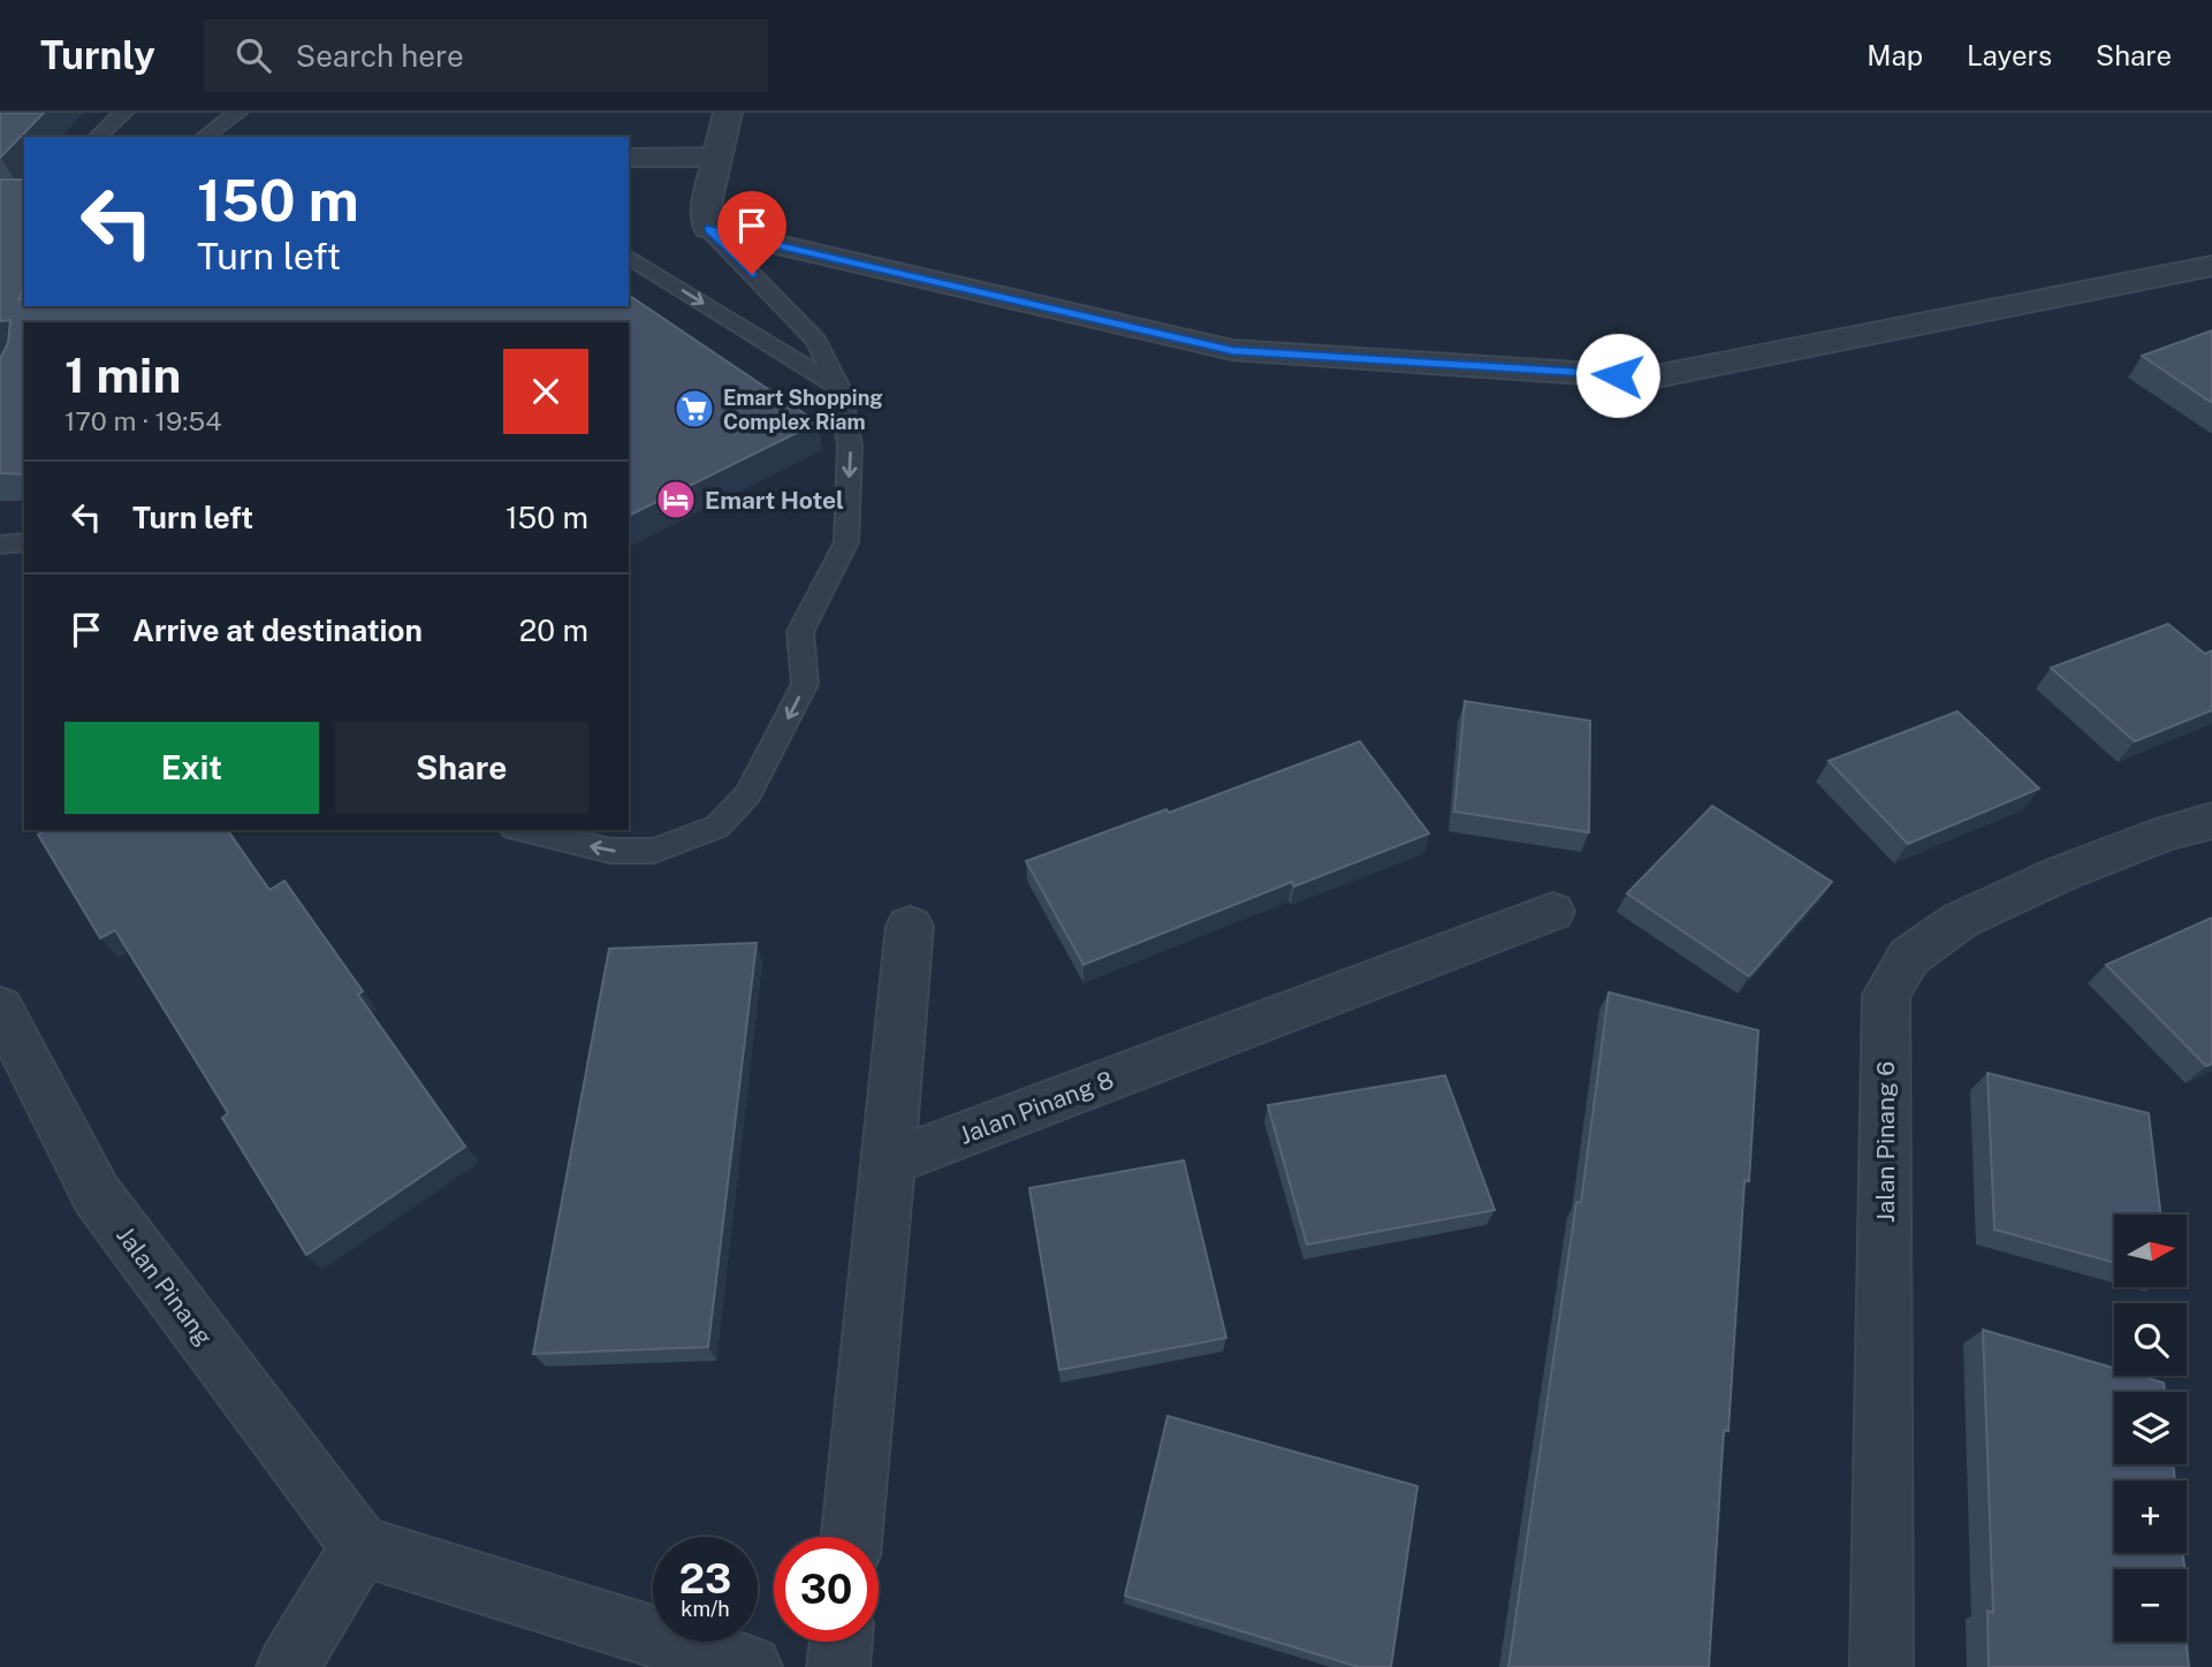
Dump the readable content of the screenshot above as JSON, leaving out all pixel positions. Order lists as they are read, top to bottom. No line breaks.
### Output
{"streets":{"street":["Jalan Pinang 8","Jalan Pinang 6","Jalan Pinang"]},"places":{"supermarket":["Emart Shopping Complex Riam"],"hotel":["Emart Hotel"]},"north":"right","page":{"header":"Turnly","search":"Search here","nav":["Map","Layers","Share"],"turn":["150 m","Turn left"],"heading":["1 min","170 m · 19:54"],"list":[{"name":"Turn left","value":"150 m"},{"name":"Arrive at destination","value":"20 m"}],"buttons":["Exit","Share"],"map_buttons":["+","−"],"speed":"23 km/h","limit":"30"}}
